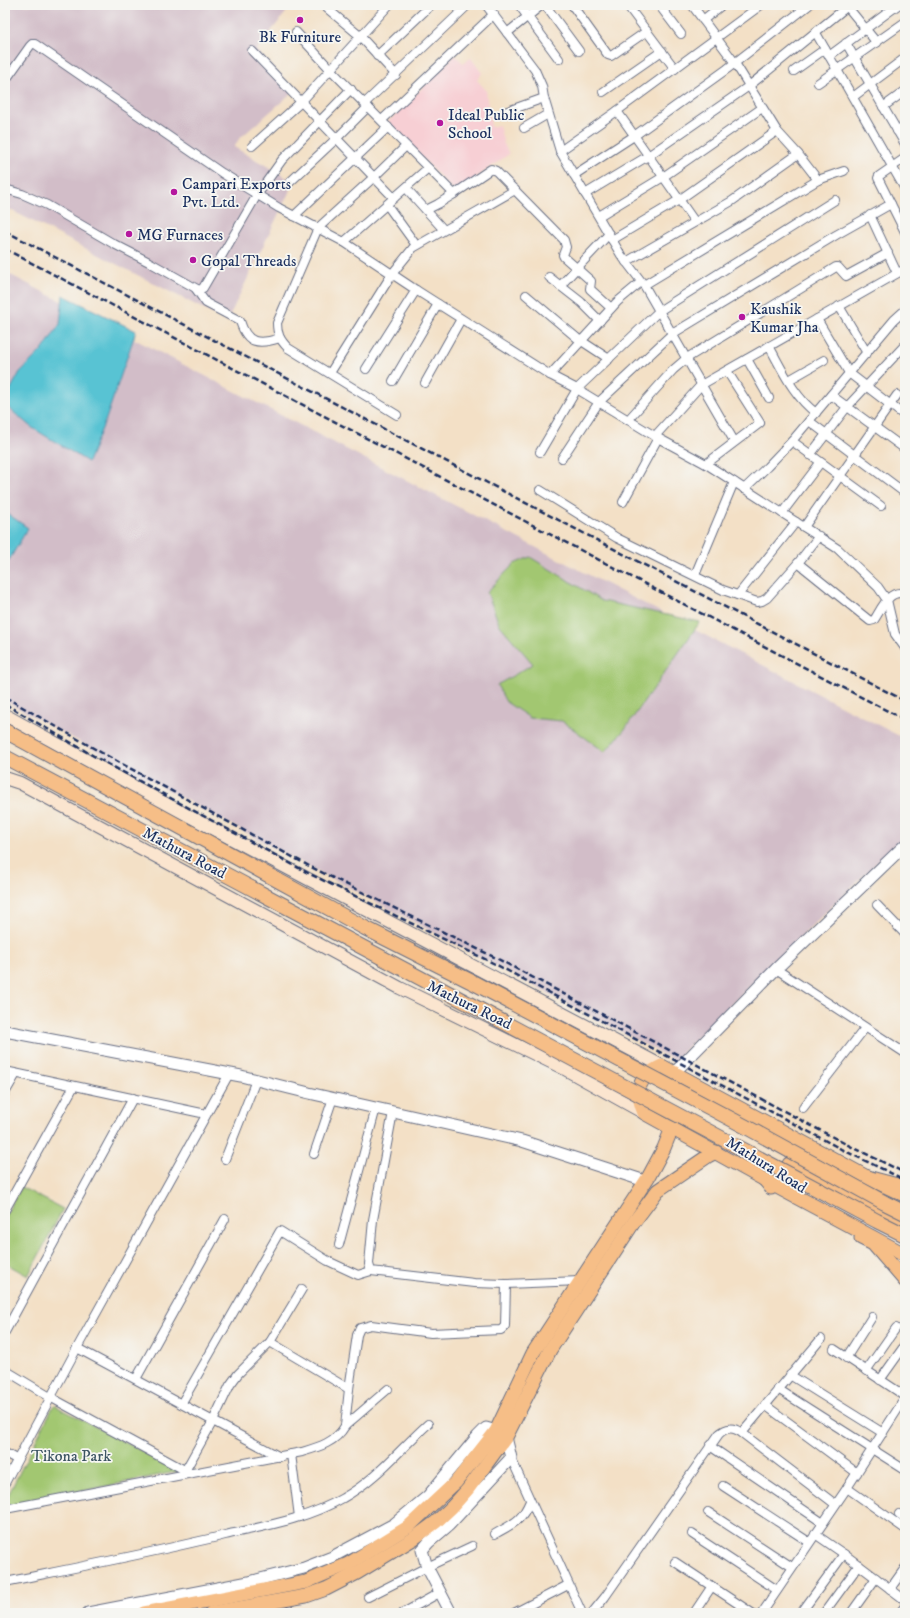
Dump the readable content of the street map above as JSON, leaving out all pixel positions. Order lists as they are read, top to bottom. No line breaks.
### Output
{"streets":{"highway":["Mathura Road"]},"parks":["Tikona Park"],"places":["Bk Furniture","Ideal Public School","Campari Exports Pvt. Ltd.","MG Furnaces","Gopal Threads","Kaushik Kumar Jha"]}
